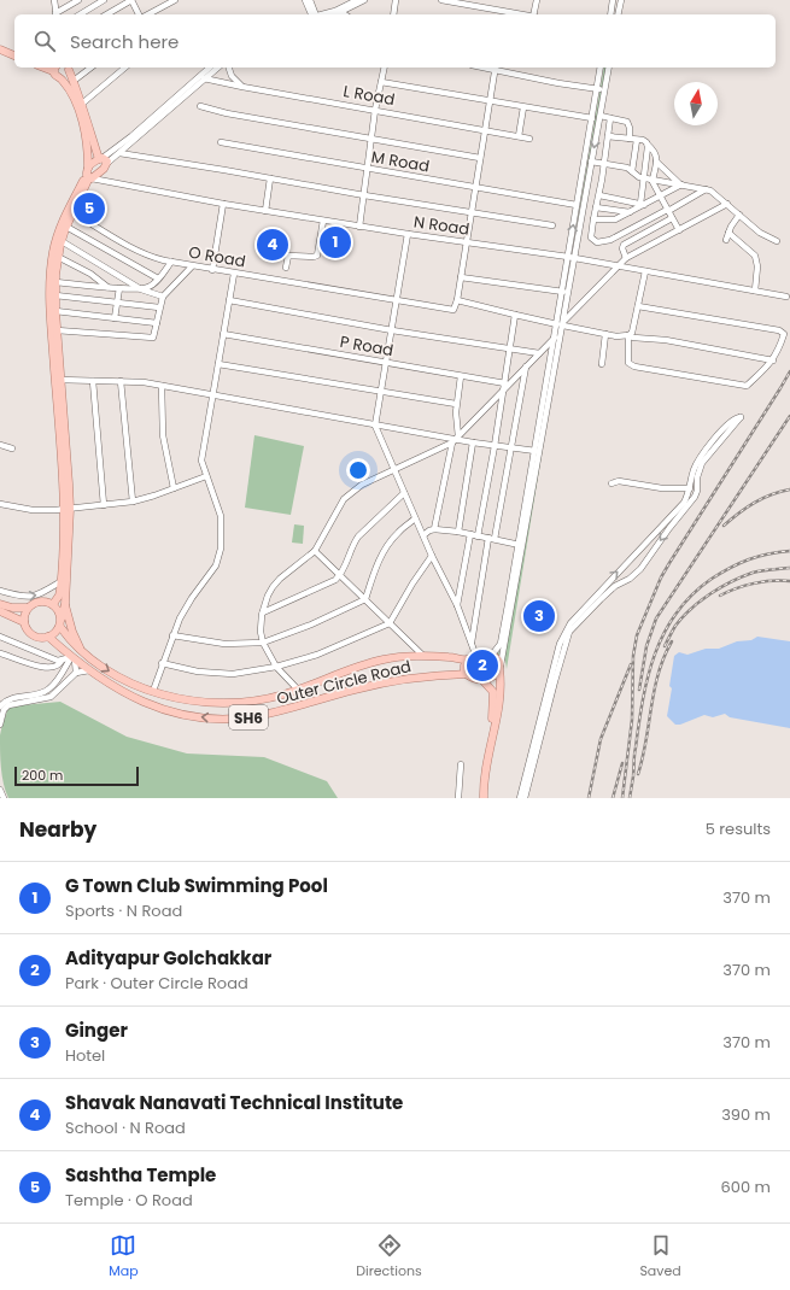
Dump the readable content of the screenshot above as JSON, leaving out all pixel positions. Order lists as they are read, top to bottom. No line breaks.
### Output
{"streets":{"main road":["Outer Circle Road","SH6"],"street":["L Road","M Road","N Road","O Road","P Road"]},"crossings":[["Outer Circle Road","SH6"]],"scale_bar":"200 m","north":"top","page":{"search":"Search here","pins":["5","1","4","3","2"],"scale":"200 m","heading":["Nearby","5 results"],"list":[{"mark":"1","name":"G Town Club Swimming Pool","note":"Sports · N Road","value":"370 m"},{"mark":"2","name":"Adityapur Golchakkar","note":"Park · Outer Circle Road","value":"370 m"},{"mark":"3","name":"Ginger","note":"Hotel","value":"370 m"},{"mark":"4","name":"Shavak Nanavati Technical Institute","note":"School · N Road","value":"390 m"},{"mark":"5","name":"Sashtha Temple","note":"Temple · O Road","value":"600 m"}],"nav":["Map","Directions","Saved"]}}
